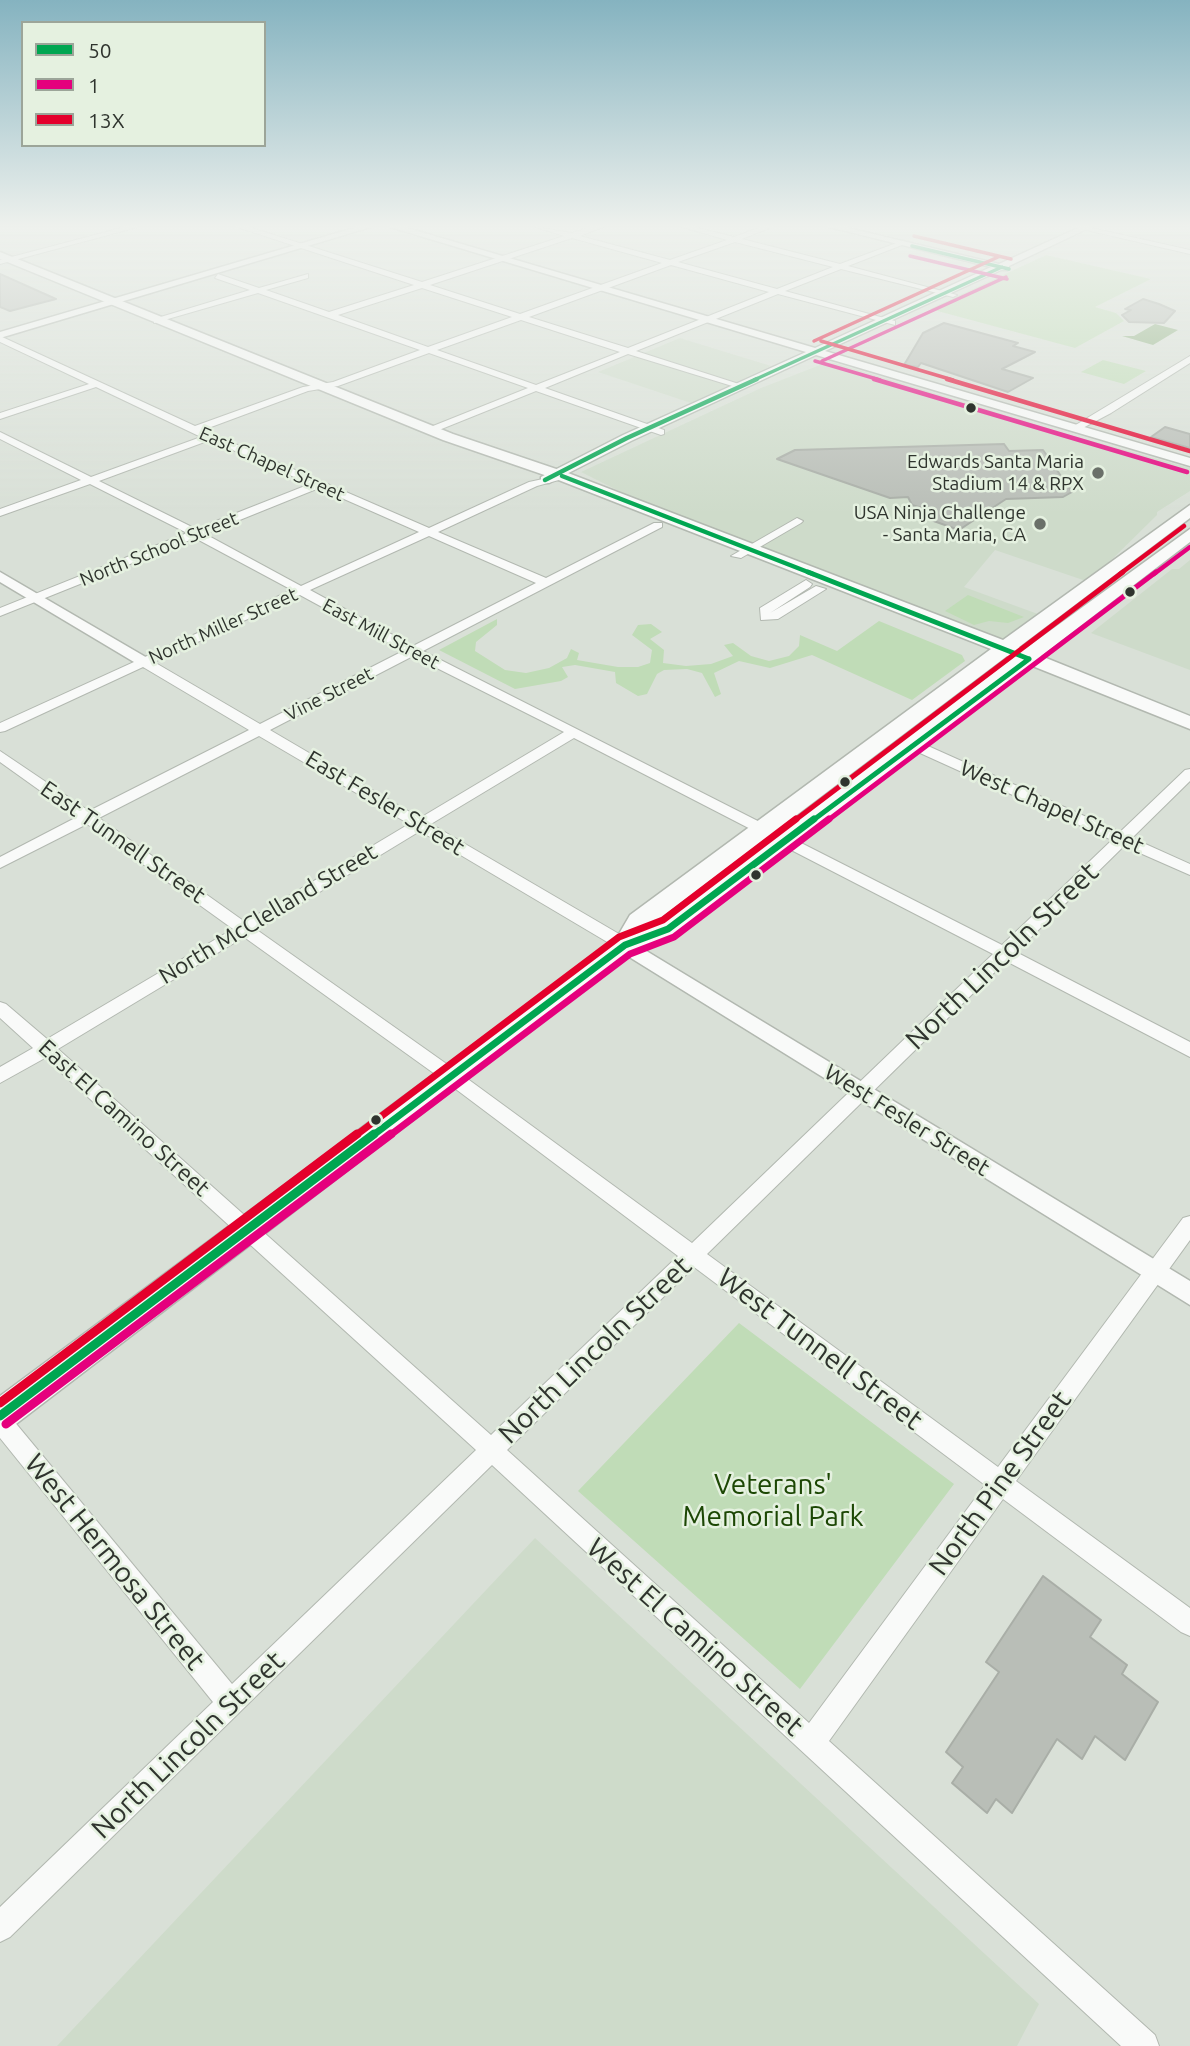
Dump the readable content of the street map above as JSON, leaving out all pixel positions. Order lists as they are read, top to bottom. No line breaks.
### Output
{"streets":{"street":["East Chapel Street","North School Street","North Miller Street","East Mill Street","Vine Street","East Fesler Street","West Chapel Street","East Tunnell Street","North McClelland Street","North Lincoln Street","East El Camino Street","West Fesler Street","West Tunnell Street","North Pine Street","West Hermosa Street","West El Camino Street"]},"crossings":[["East Chapel Street","North School Street"],["East Chapel Street","North Miller Street"],["East Chapel Street","Vine Street"],["North School Street","East Mill Street"],["North School Street","East Fesler Street"],["North Miller Street","East Mill Street"],["North Miller Street","East Fesler Street"],["East Mill Street","Vine Street"],["East Mill Street","North McClelland Street"],["East Mill Street","North Lincoln Street"],["Vine Street","East Fesler Street"],["Vine Street","East Tunnell Street"],["East Fesler Street","North McClelland Street"],["East Fesler Street","West Fesler Street"],["West Chapel Street","North Lincoln Street"],["East Tunnell Street","North McClelland Street"],["East Tunnell Street","West Tunnell Street"],["North McClelland Street","East El Camino Street"],["North Lincoln Street","West Fesler Street"],["North Lincoln Street","West Tunnell Street"],["North Lincoln Street","West Hermosa Street"],["North Lincoln Street","West El Camino Street"],["East El Camino Street","West El Camino Street"],["West Fesler Street","North Pine Street"],["West Tunnell Street","North Pine Street"],["North Pine Street","West El Camino Street"]],"parks":["Veterans' Memorial Park"],"places":["Edwards Santa Maria Stadium 14 & RPX","USA Ninja Challenge - Santa Maria, CA"],"lines":["transit line 50","transit line 1","transit line 13X"],"legend":["50","1","13X"]}
